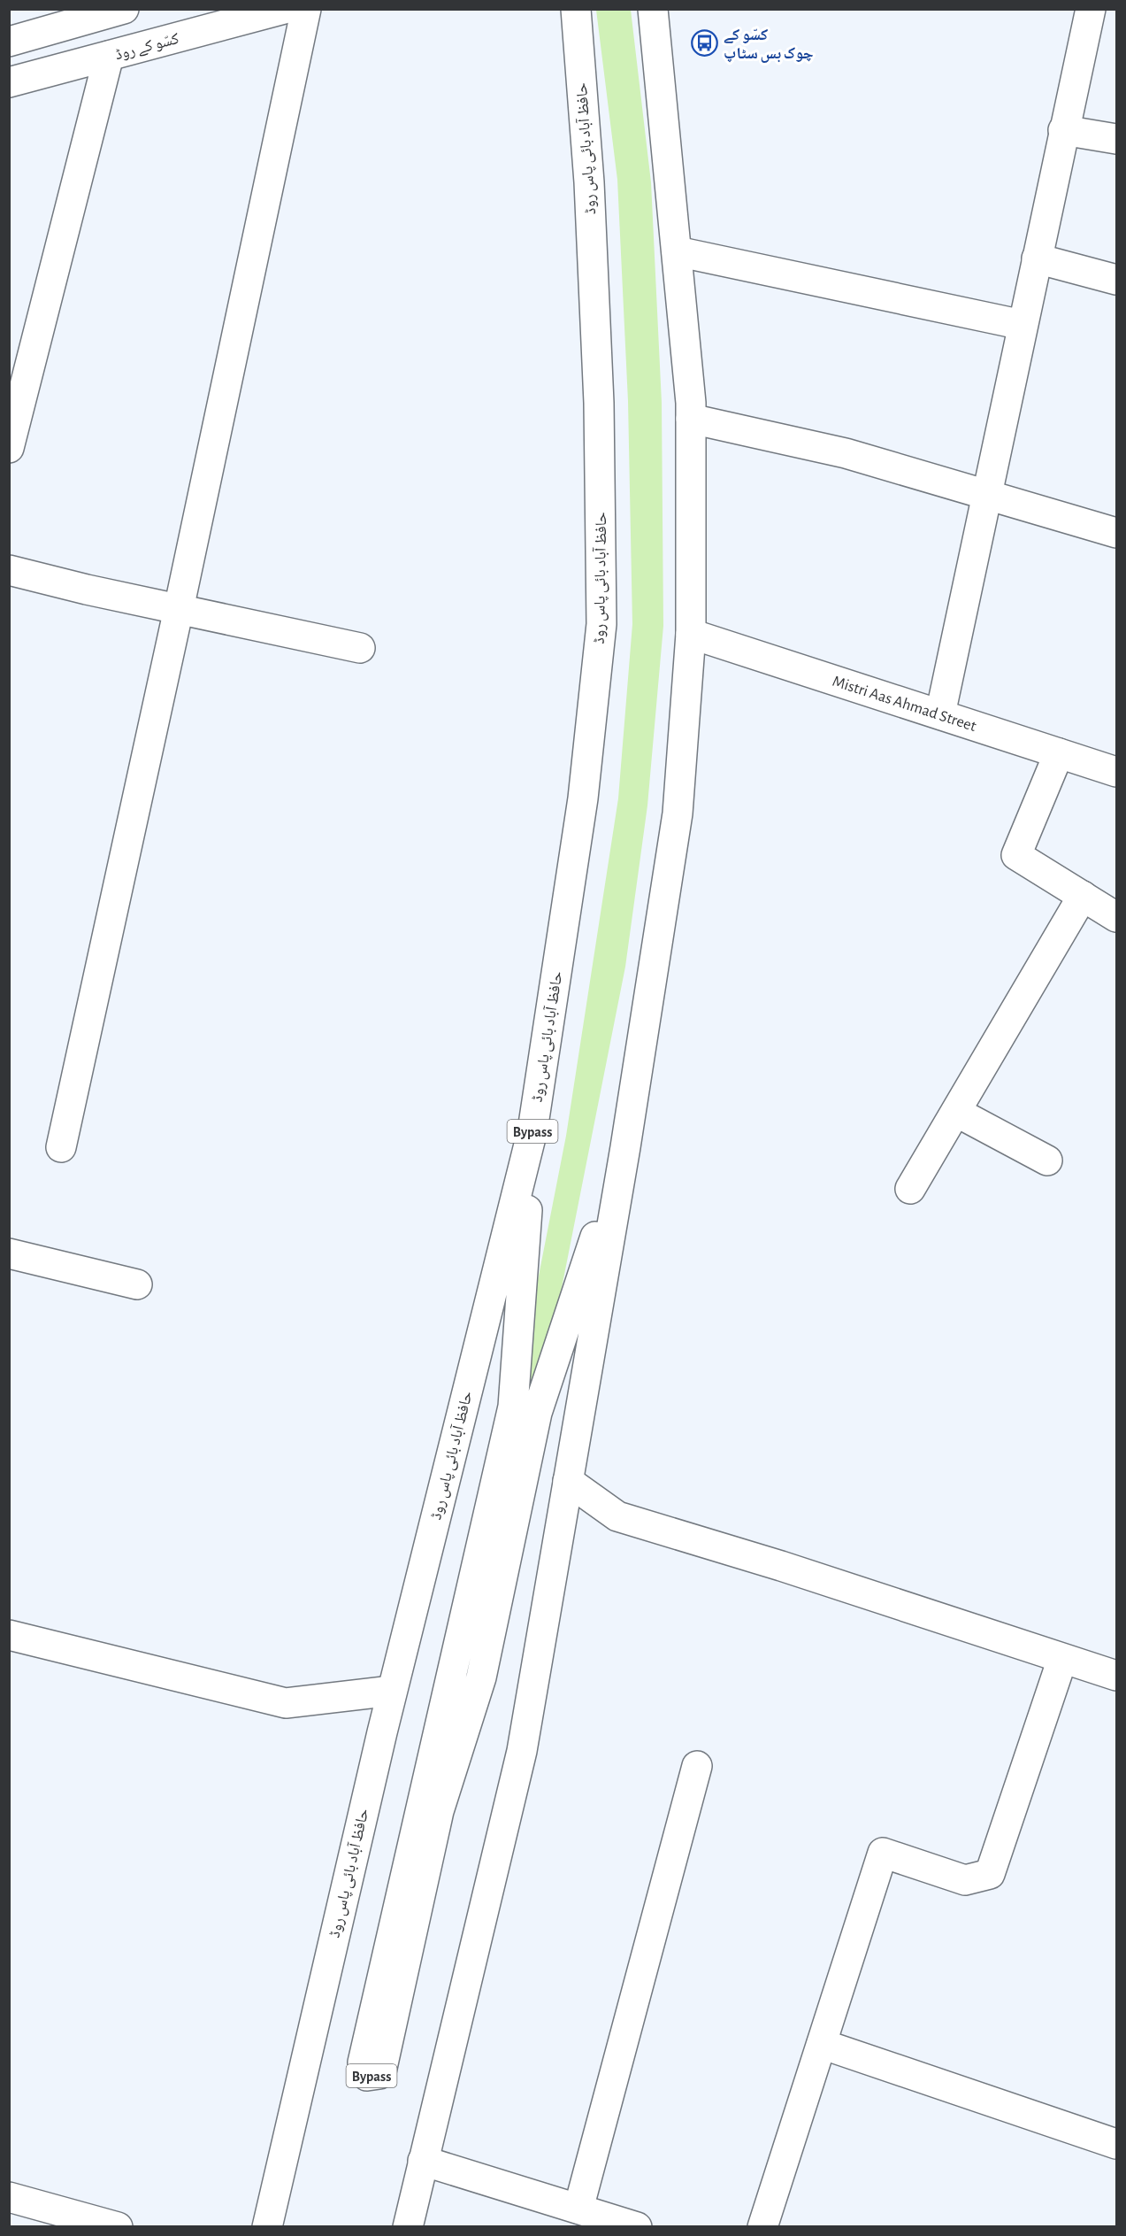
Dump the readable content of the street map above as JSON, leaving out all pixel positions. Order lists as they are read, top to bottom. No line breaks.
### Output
{"streets":{"main road":["کسّو کے روڈ","حافظ آباد بائی پاس روڈ","Mistri Aas Ahmad Street","Bypass"]},"crossings":[["حافظ آباد بائی پاس روڈ","Bypass"],["Mistri Aas Ahmad Street","Bypass"]],"places":{"bus stop":["کسّو کے چوک بس سٹاپ"]}}
